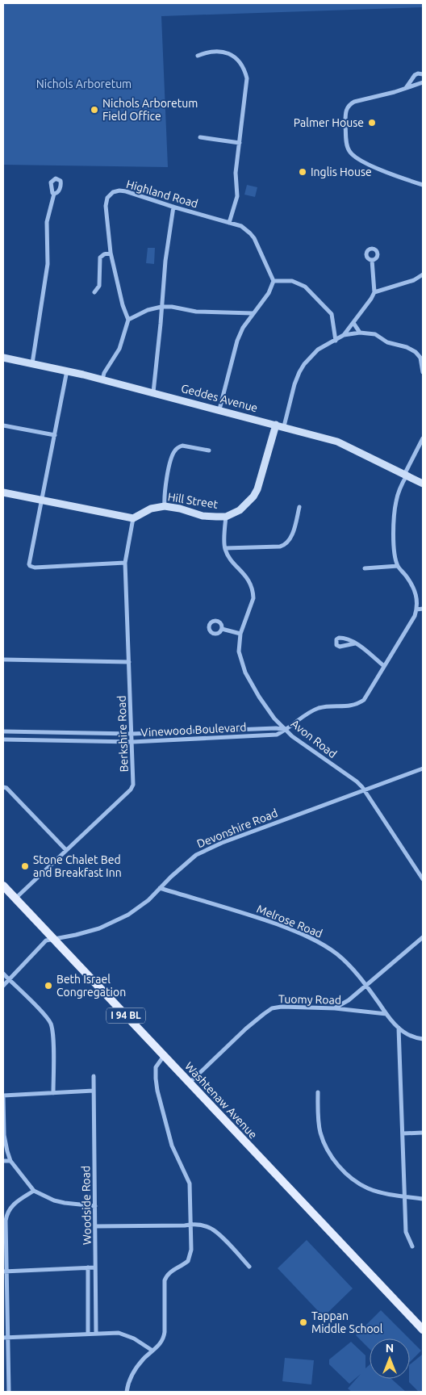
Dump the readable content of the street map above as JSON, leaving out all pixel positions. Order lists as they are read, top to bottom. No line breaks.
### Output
{"streets":{"main road":["Geddes Avenue","Hill Street","I 94 BL","Washtenaw Avenue"],"street":["Highland Road","Vinewood Boulevard","Berkshire Road","Avon Road","Devonshire Road","Melrose Road","Tuomy Road","Woodside Road"]},"crossings":[["Geddes Avenue","Hill Street"],["Hill Street","Berkshire Road"],["Vinewood Boulevard","Berkshire Road"],["Vinewood Boulevard","Avon Road"],["Berkshire Road","Washtenaw Avenue"],["Avon Road","Devonshire Road"],["Devonshire Road","Melrose Road"],["Devonshire Road","Washtenaw Avenue"],["Melrose Road","Tuomy Road"],["Tuomy Road","Washtenaw Avenue"]],"parks":["Nichols Arboretum"],"places":["Nichols Arboretum Field Office","Palmer House","Inglis House","Stone Chalet Bed and Breakfast Inn","Beth Israel Congregation","Tappan Middle School"],"north":"top"}
